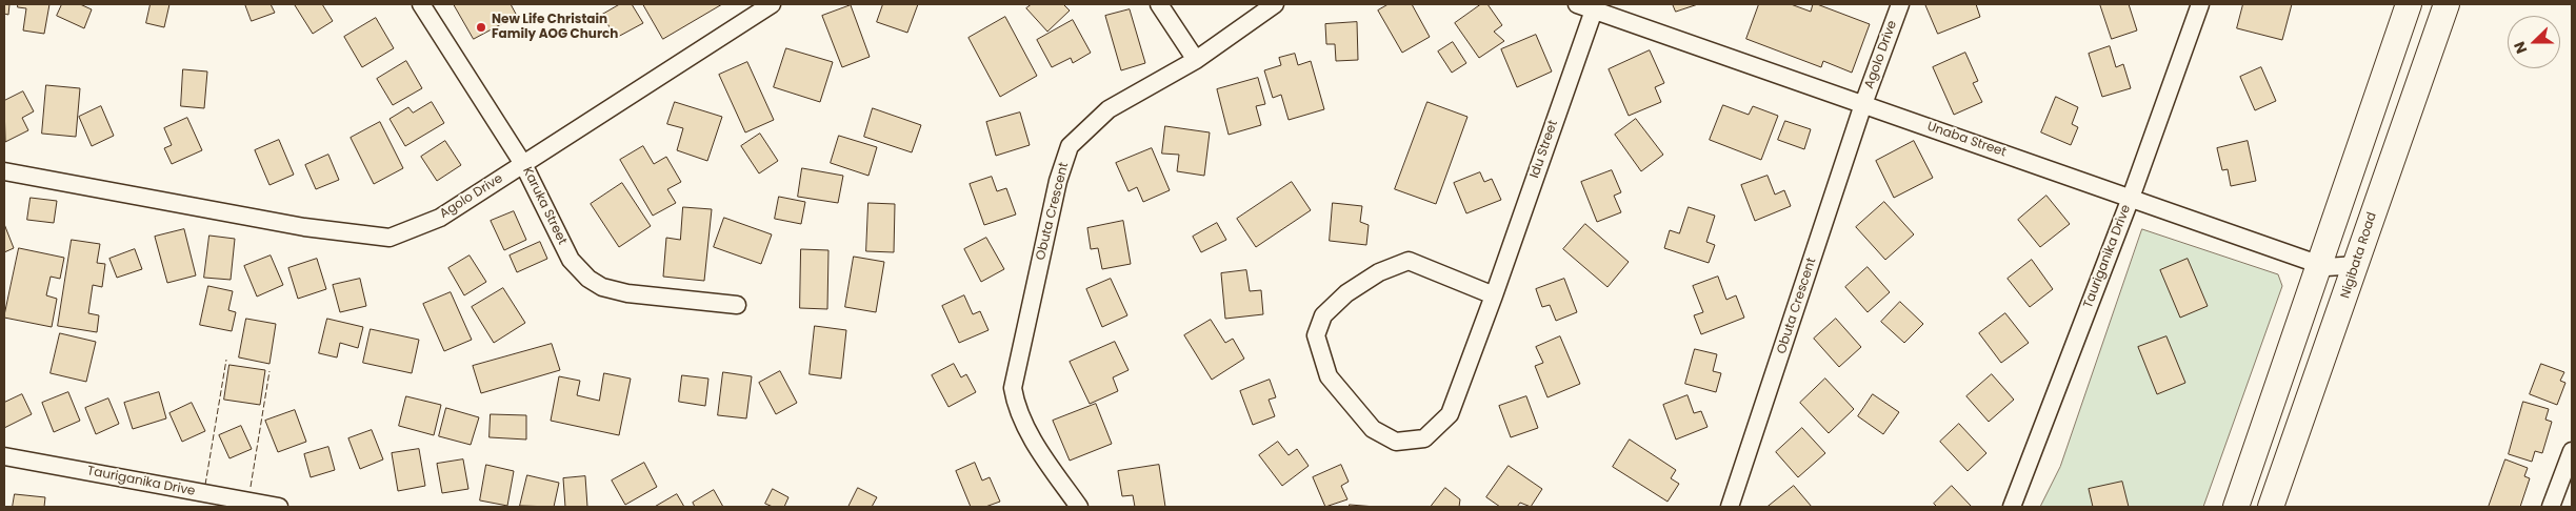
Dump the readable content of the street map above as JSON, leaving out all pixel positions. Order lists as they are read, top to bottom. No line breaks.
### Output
{"streets":{"street":["Agolo Drive","Unaba Street","Idu Street","Karuka Street","Obuta Crescent","Nigibata Road","Tauriganika Drive"]},"crossings":[["Agolo Drive","Unaba Street"],["Agolo Drive","Karuka Street"],["Agolo Drive","Obuta Crescent"],["Unaba Street","Idu Street"],["Unaba Street","Obuta Crescent"],["Unaba Street","Nigibata Road"],["Unaba Street","Tauriganika Drive"]],"places":["New Life Christain Family AOG Church"],"north":"left"}
